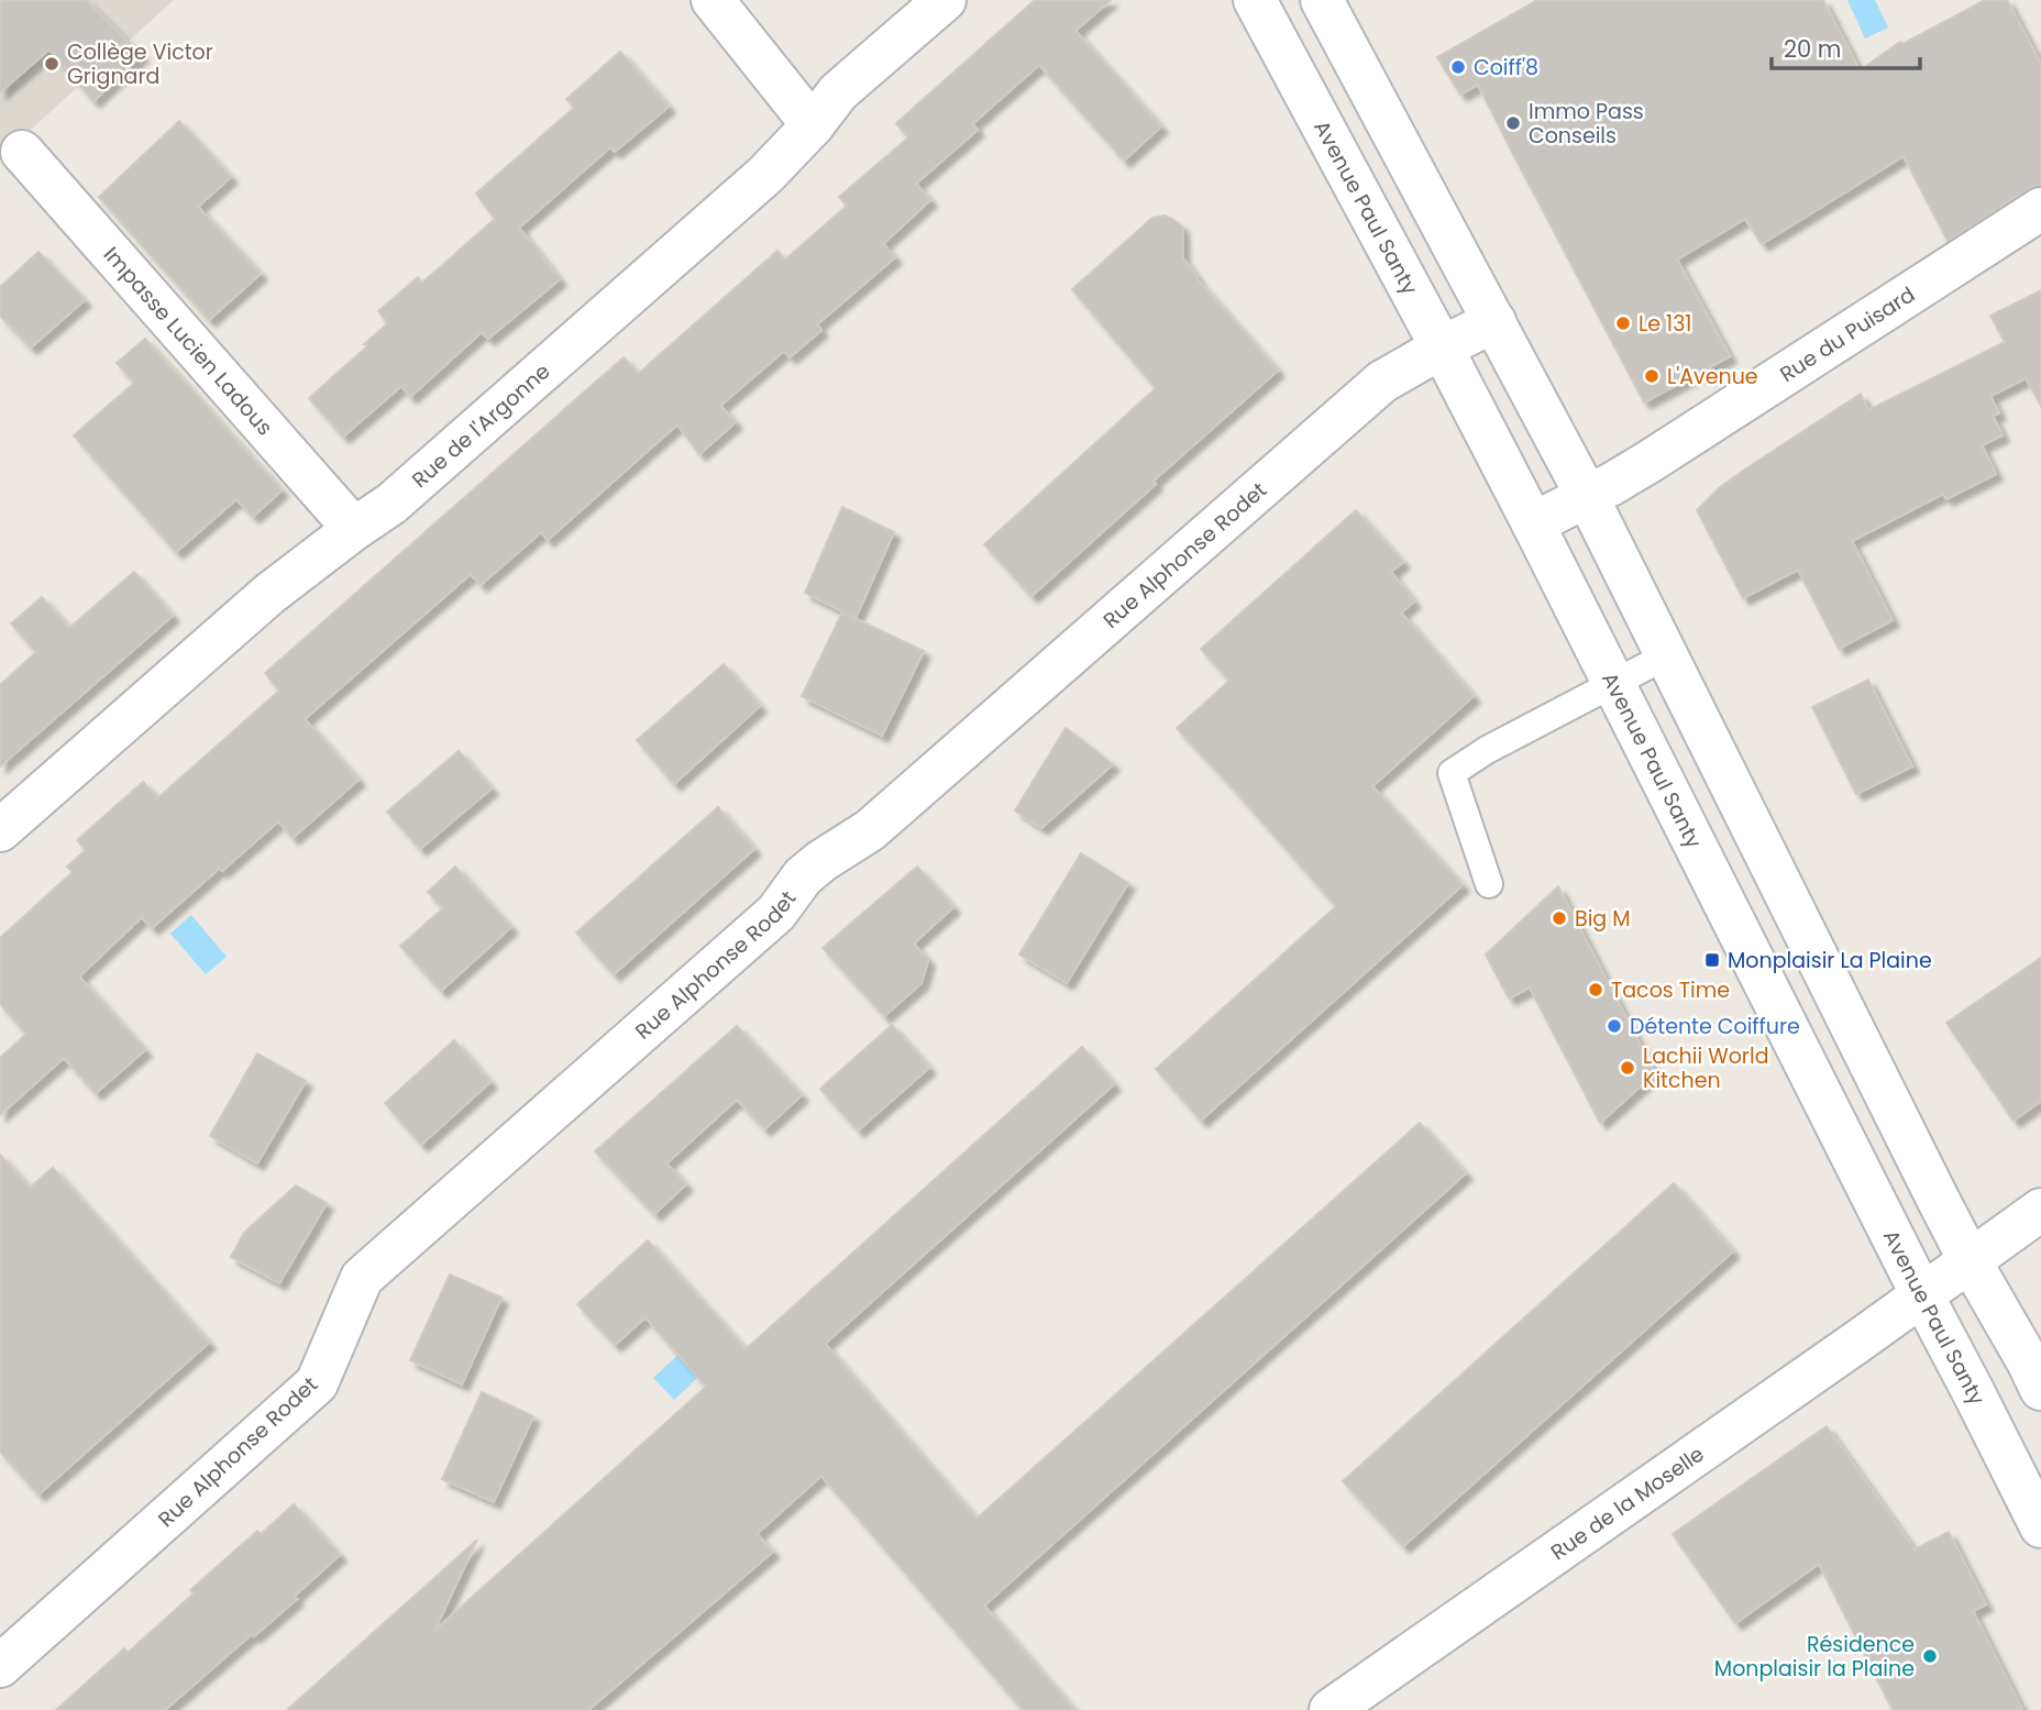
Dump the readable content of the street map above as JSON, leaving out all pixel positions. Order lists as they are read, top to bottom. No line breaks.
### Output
{"streets":{"street":["Avenue Paul Santy","Rue du Puisard","Impasse Lucien Ladous","Rue de l'Argonne","Rue Alphonse Rodet","Rue de la Moselle"]},"crossings":[["Avenue Paul Santy","Rue du Puisard"],["Avenue Paul Santy","Rue Alphonse Rodet"],["Avenue Paul Santy","Rue de la Moselle"],["Impasse Lucien Ladous","Rue de l'Argonne"]],"places":{"other":["Collège Victor Grignard","Coiff'8","Immo Pass Conseils","Le 131","L'Avenue","Big M","Tacos Time","Détente Coiffure","Lachii World Kitchen","Résidence Monplaisir la Plaine"],"transit":["Monplaisir La Plaine"]},"scale_bar":"20 m"}
